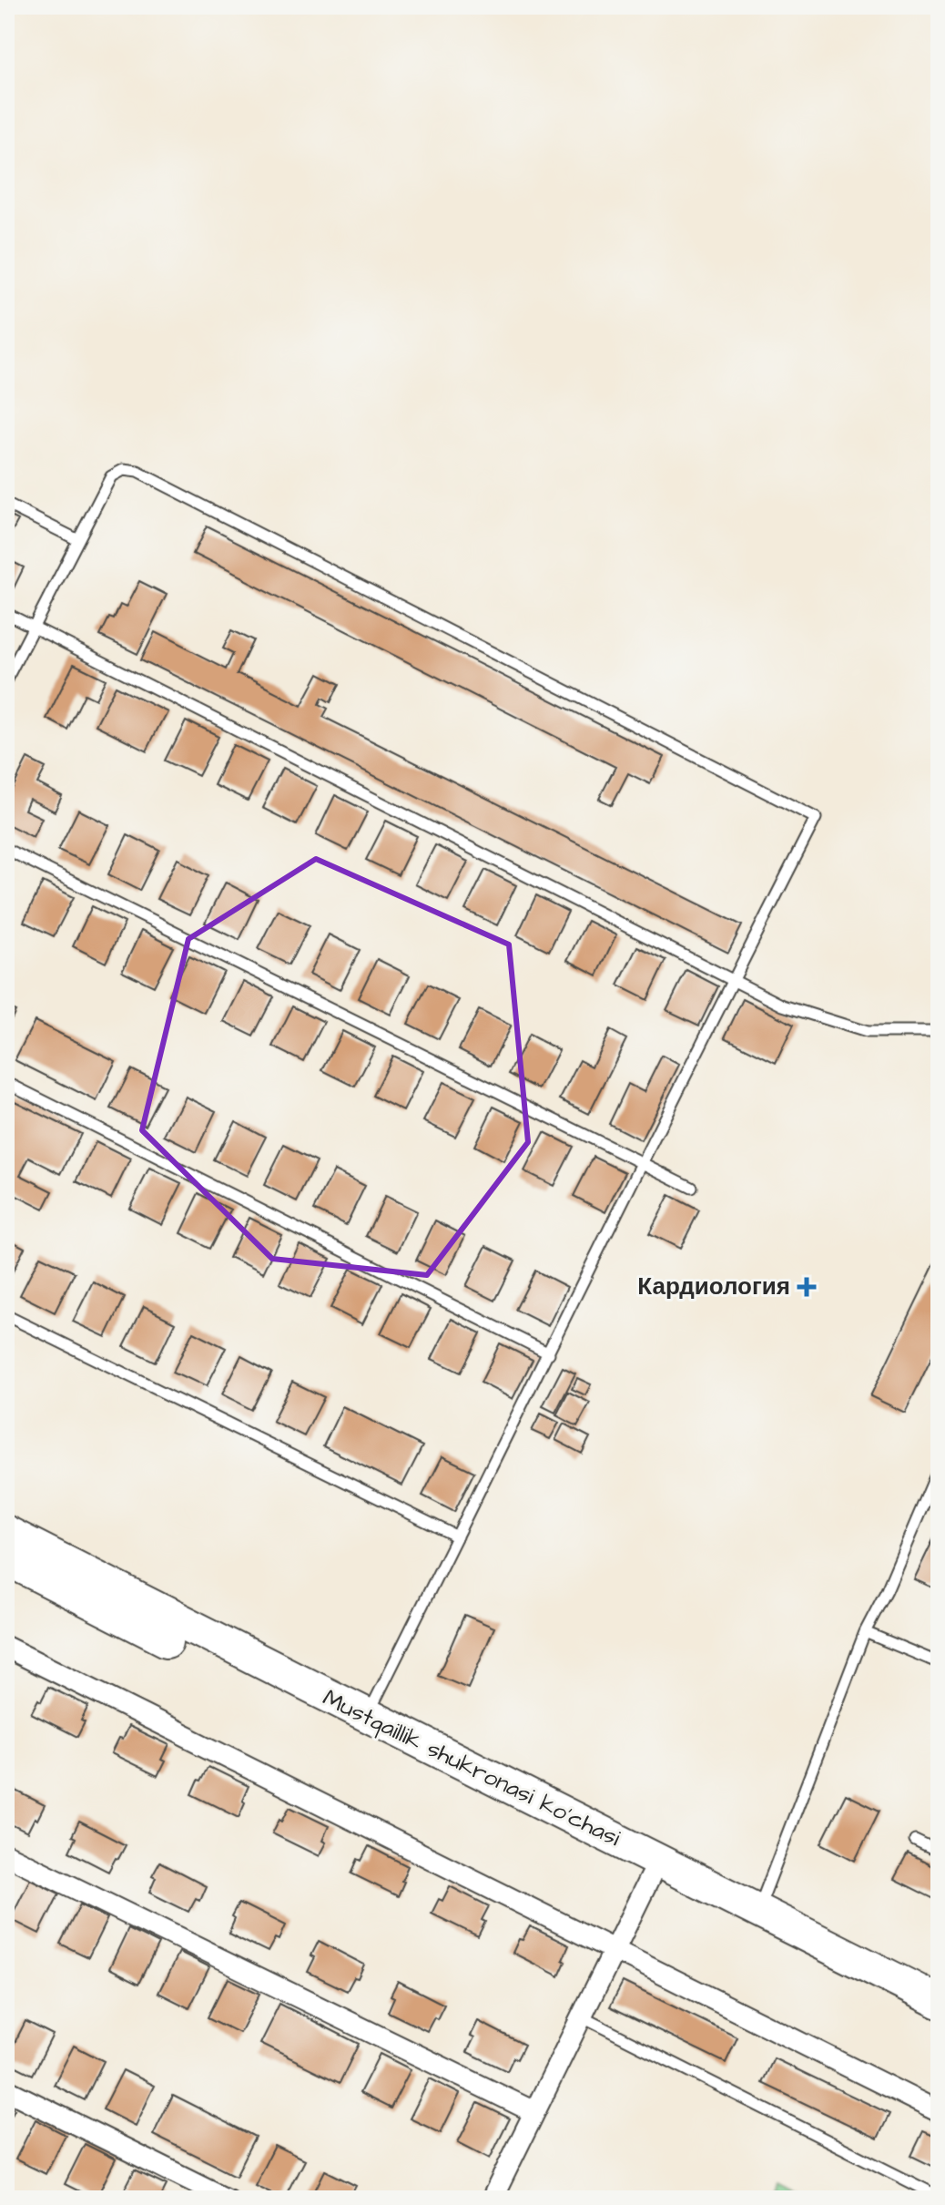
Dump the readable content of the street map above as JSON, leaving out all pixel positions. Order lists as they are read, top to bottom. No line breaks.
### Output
{"streets":{"main road":["Mustqaillik shukronasi ko'chasi"]},"places":{"health":["Кардиология"]}}
